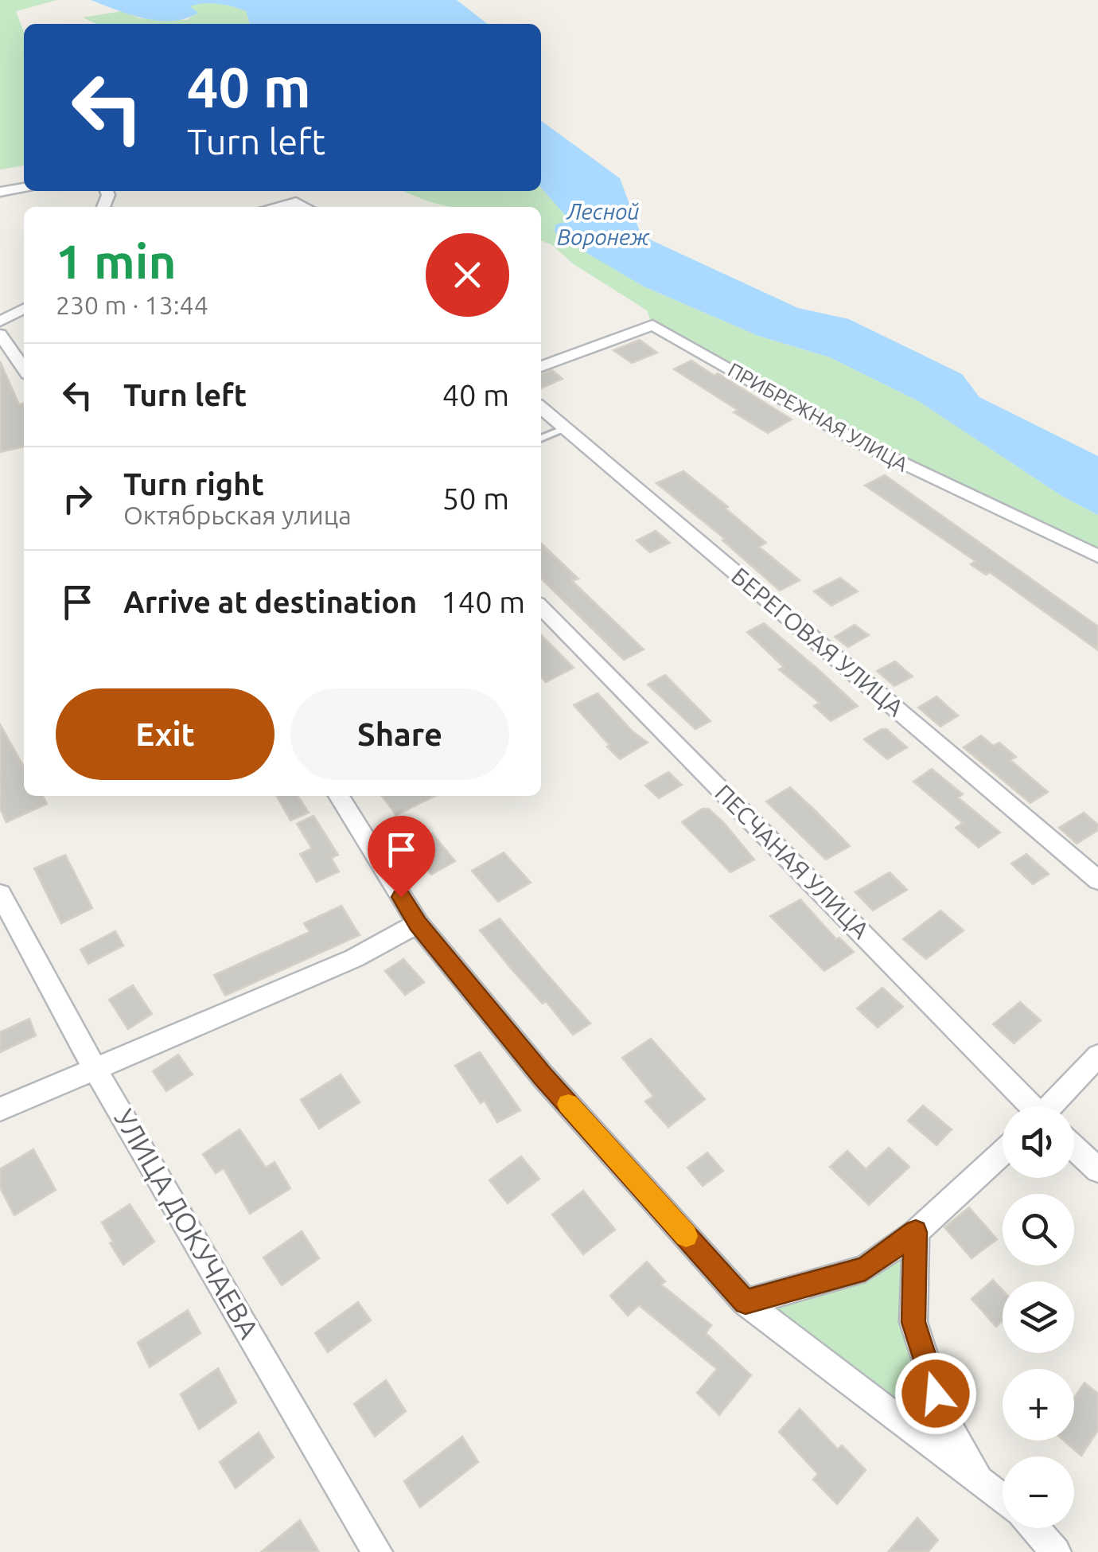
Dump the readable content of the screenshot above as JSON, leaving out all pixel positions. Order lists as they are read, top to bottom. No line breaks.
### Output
{"streets":{"street":["ПРИБРЕЖНАЯ УЛИЦА","БЕРЕГОВАЯ УЛИЦА","ПЕСЧАНАЯ УЛИЦА","УЛИЦА ДОКУЧАЕВА"]},"water":["Лесной Воронеж"],"page":{"turn":["40 m","Turn left"],"heading":["1 min","230 m · 13:44"],"list":[{"name":"Turn left","value":"40 m"},{"name":"Turn right","note":"Октябрьская улица","value":"50 m"},{"name":"Arrive at destination","value":"140 m"}],"buttons":["Exit","Share"],"map_buttons":["+","−"]}}
